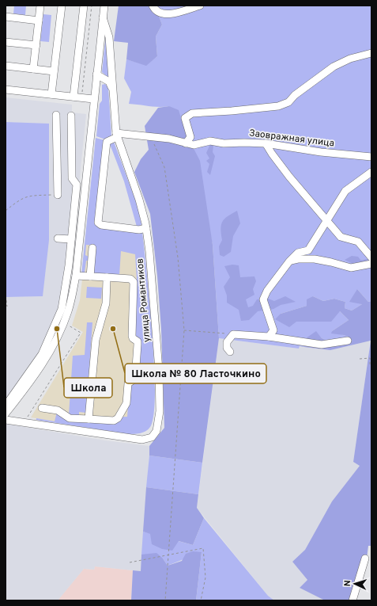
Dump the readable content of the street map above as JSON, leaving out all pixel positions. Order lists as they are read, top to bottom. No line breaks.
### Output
{"streets":{"street":["Заовражная улица","улица Романтиков"]},"crossings":[["Заовражная улица","улица Романтиков"]],"places":["Школа","Школа № 80 Ласточкино"],"north":"left"}
